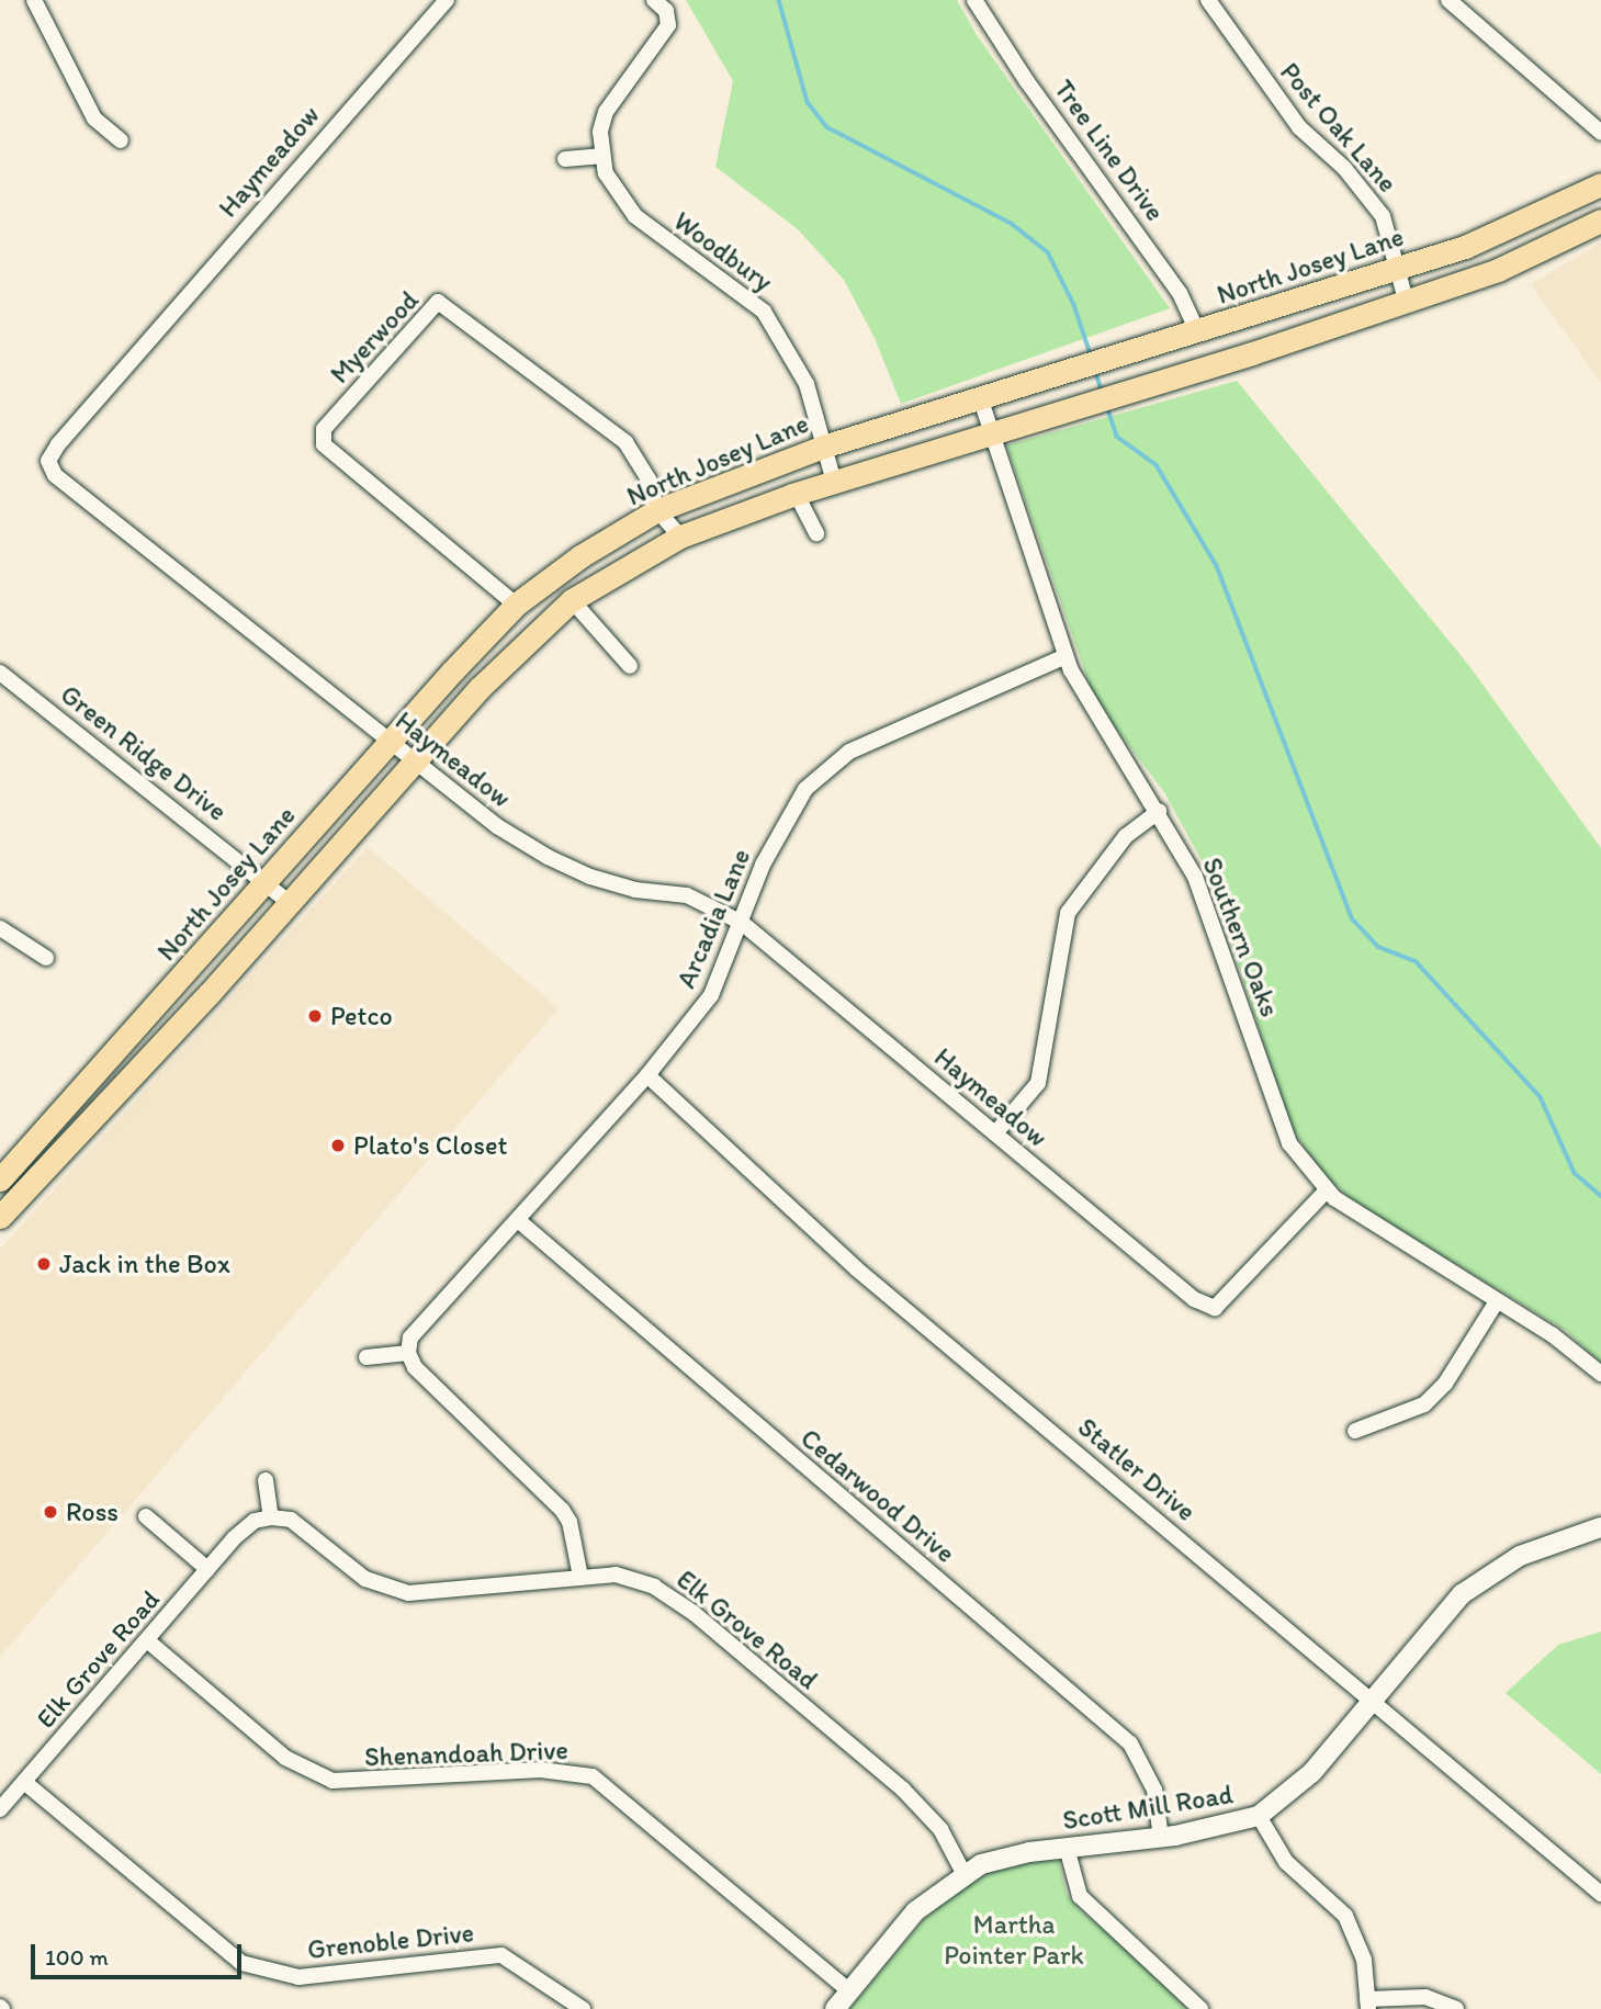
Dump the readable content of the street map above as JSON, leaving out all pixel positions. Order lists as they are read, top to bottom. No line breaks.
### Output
{"streets":{"main road":["North Josey Lane"],"street":["Post Oak Lane","Tree Line Drive","Haymeadow","Woodbury","Myerwood","Green Ridge Drive","Arcadia Lane","Southern Oaks","Statler Drive","Cedarwood Drive","Elk Grove Road","Shenandoah Drive","Scott Mill Road","Grenoble Drive"]},"crossings":[["Post Oak Lane","North Josey Lane"],["Tree Line Drive","North Josey Lane"],["Haymeadow","North Josey Lane"],["Haymeadow","Arcadia Lane"],["Haymeadow","Southern Oaks"],["Woodbury","North Josey Lane"],["North Josey Lane","Myerwood"],["North Josey Lane","Green Ridge Drive"],["North Josey Lane","Southern Oaks"],["Arcadia Lane","Southern Oaks"],["Arcadia Lane","Statler Drive"],["Arcadia Lane","Cedarwood Drive"],["Statler Drive","Scott Mill Road"],["Cedarwood Drive","Scott Mill Road"],["Elk Grove Road","Shenandoah Drive"],["Elk Grove Road","Scott Mill Road"],["Elk Grove Road","Grenoble Drive"],["Shenandoah Drive","Scott Mill Road"]],"parks":["Martha Pointer Park"],"places":["Petco","Plato's Closet","Jack in the Box","Ross"],"scale_bar":"100 m"}
